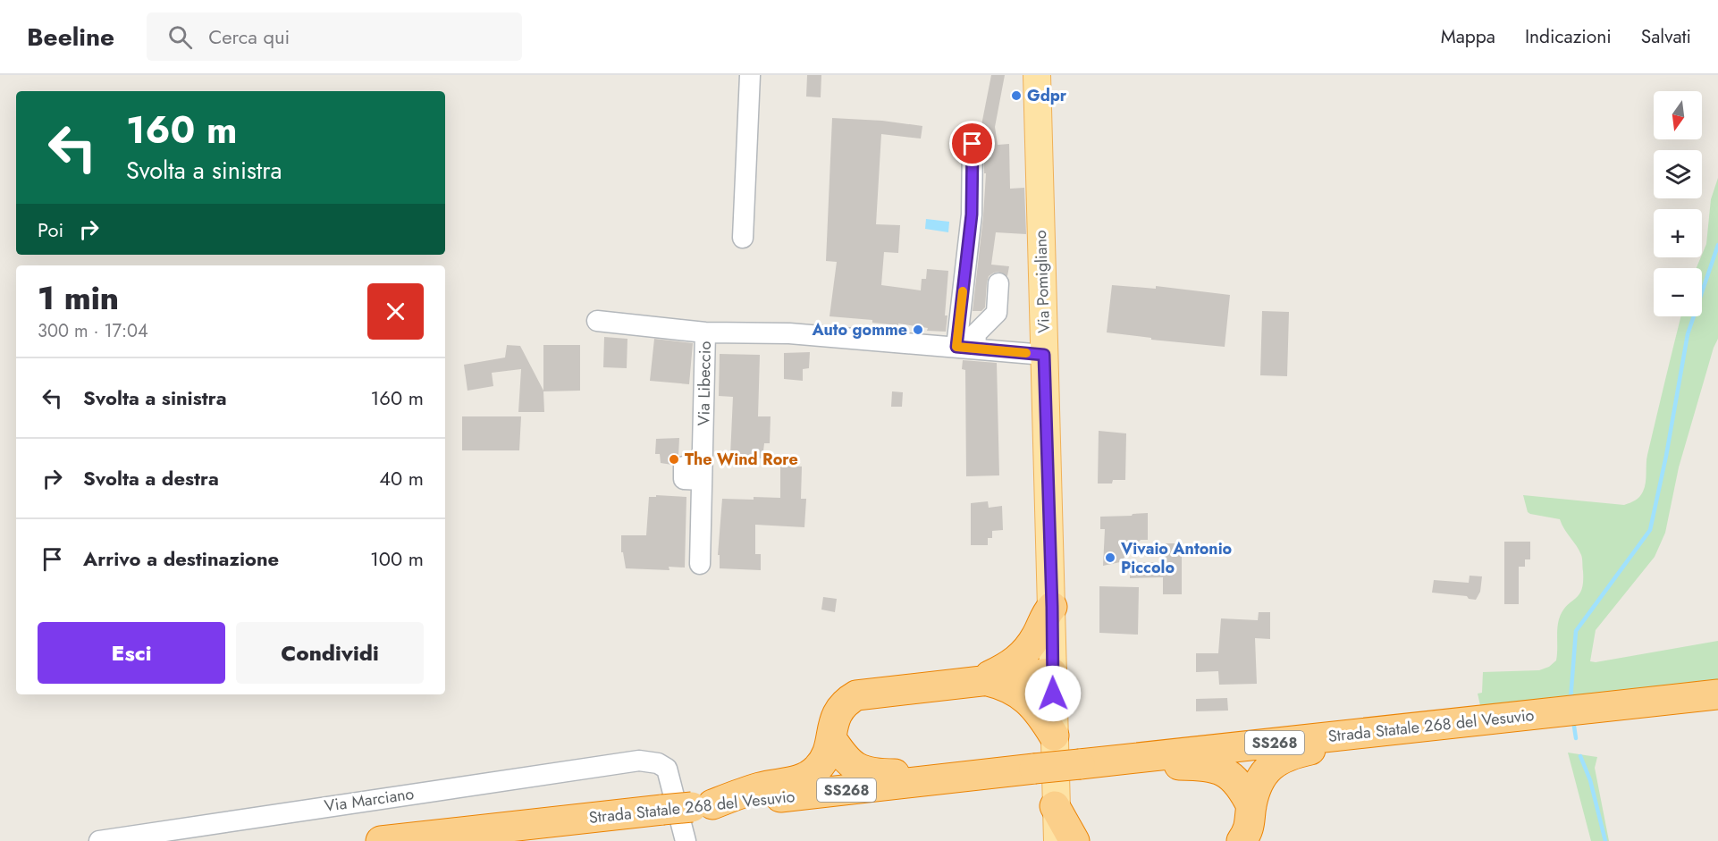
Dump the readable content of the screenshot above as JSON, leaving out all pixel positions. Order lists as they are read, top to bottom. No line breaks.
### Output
{"streets":{"highway":["Strada Statale 268 del Vesuvio","SS268"],"main road":["Via Pomigliano"],"street":["Via Libeccio","Via Marciano"]},"crossings":[["Via Pomigliano","SS268"],["Strada Statale 268 del Vesuvio","SS268"]],"places":["Gdpr","Auto gomme","The Wind Rore","Vivaio Antonio Piccolo"],"north":"bottom","page":{"header":"Beeline","search":"Cerca qui","nav":["Mappa","Indicazioni","Salvati"],"map_buttons":["+","−"],"turn":["160 m","Svolta a sinistra"],"then":"Poi","heading":["1 min","300 m · 17:04"],"list":[{"name":"Svolta a sinistra","value":"160 m"},{"name":"Svolta a destra","value":"40 m"},{"name":"Arrivo a destinazione","value":"100 m"}],"buttons":["Esci","Condividi"]}}
